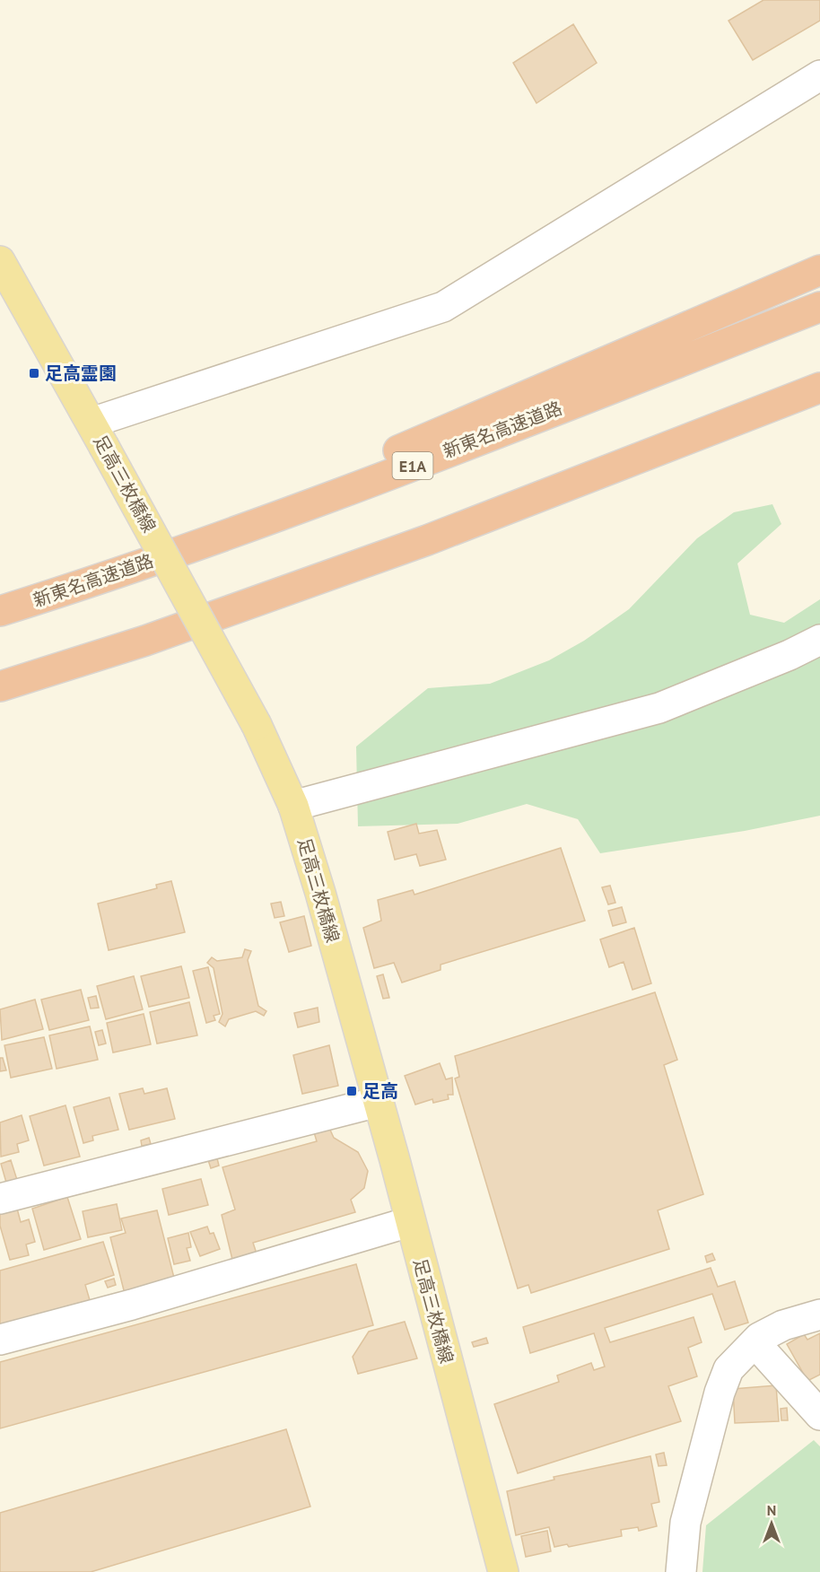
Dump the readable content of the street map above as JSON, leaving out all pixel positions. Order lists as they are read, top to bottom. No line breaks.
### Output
{"streets":{"highway":["新東名高速道路","E1A"],"main road":["足高三枚橋線"]},"places":{"transit":["足高霊園","足高"]},"north":"top"}
